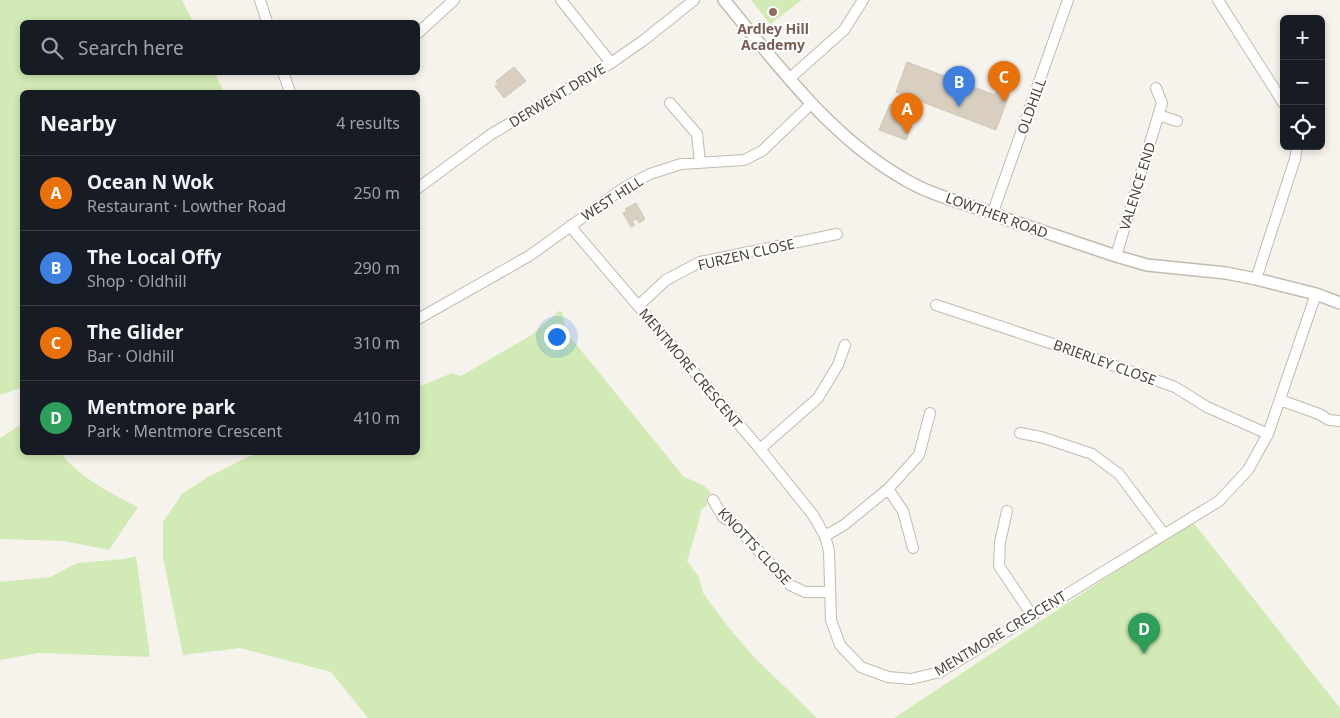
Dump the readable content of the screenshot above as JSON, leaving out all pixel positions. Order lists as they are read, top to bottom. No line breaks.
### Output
{"streets":{"street":["DERWENT DRIVE","OLDHILL","VALENCE END","WEST HILL","LOWTHER ROAD","FURZEN CLOSE","BRIERLEY CLOSE","MENTMORE CRESCENT","KNOTTS CLOSE"]},"crossings":[["OLDHILL","LOWTHER ROAD"],["VALENCE END","LOWTHER ROAD"],["WEST HILL","LOWTHER ROAD"],["WEST HILL","MENTMORE CRESCENT"],["LOWTHER ROAD","MENTMORE CRESCENT"],["FURZEN CLOSE","MENTMORE CRESCENT"],["BRIERLEY CLOSE","MENTMORE CRESCENT"],["MENTMORE CRESCENT","KNOTTS CLOSE"]],"places":["Ardley Hill Academy"],"page":{"map_buttons":["+","−"],"search":"Search here","pins":["C","B","A","D"],"heading":["Nearby","4 results"],"list":[{"mark":"A","name":"Ocean N Wok","note":"Restaurant · Lowther Road","value":"250 m"},{"mark":"B","name":"The Local Offy","note":"Shop · Oldhill","value":"290 m"},{"mark":"C","name":"The Glider","note":"Bar · Oldhill","value":"310 m"},{"mark":"D","name":"Mentmore park","note":"Park · Mentmore Crescent","value":"410 m"}]}}
